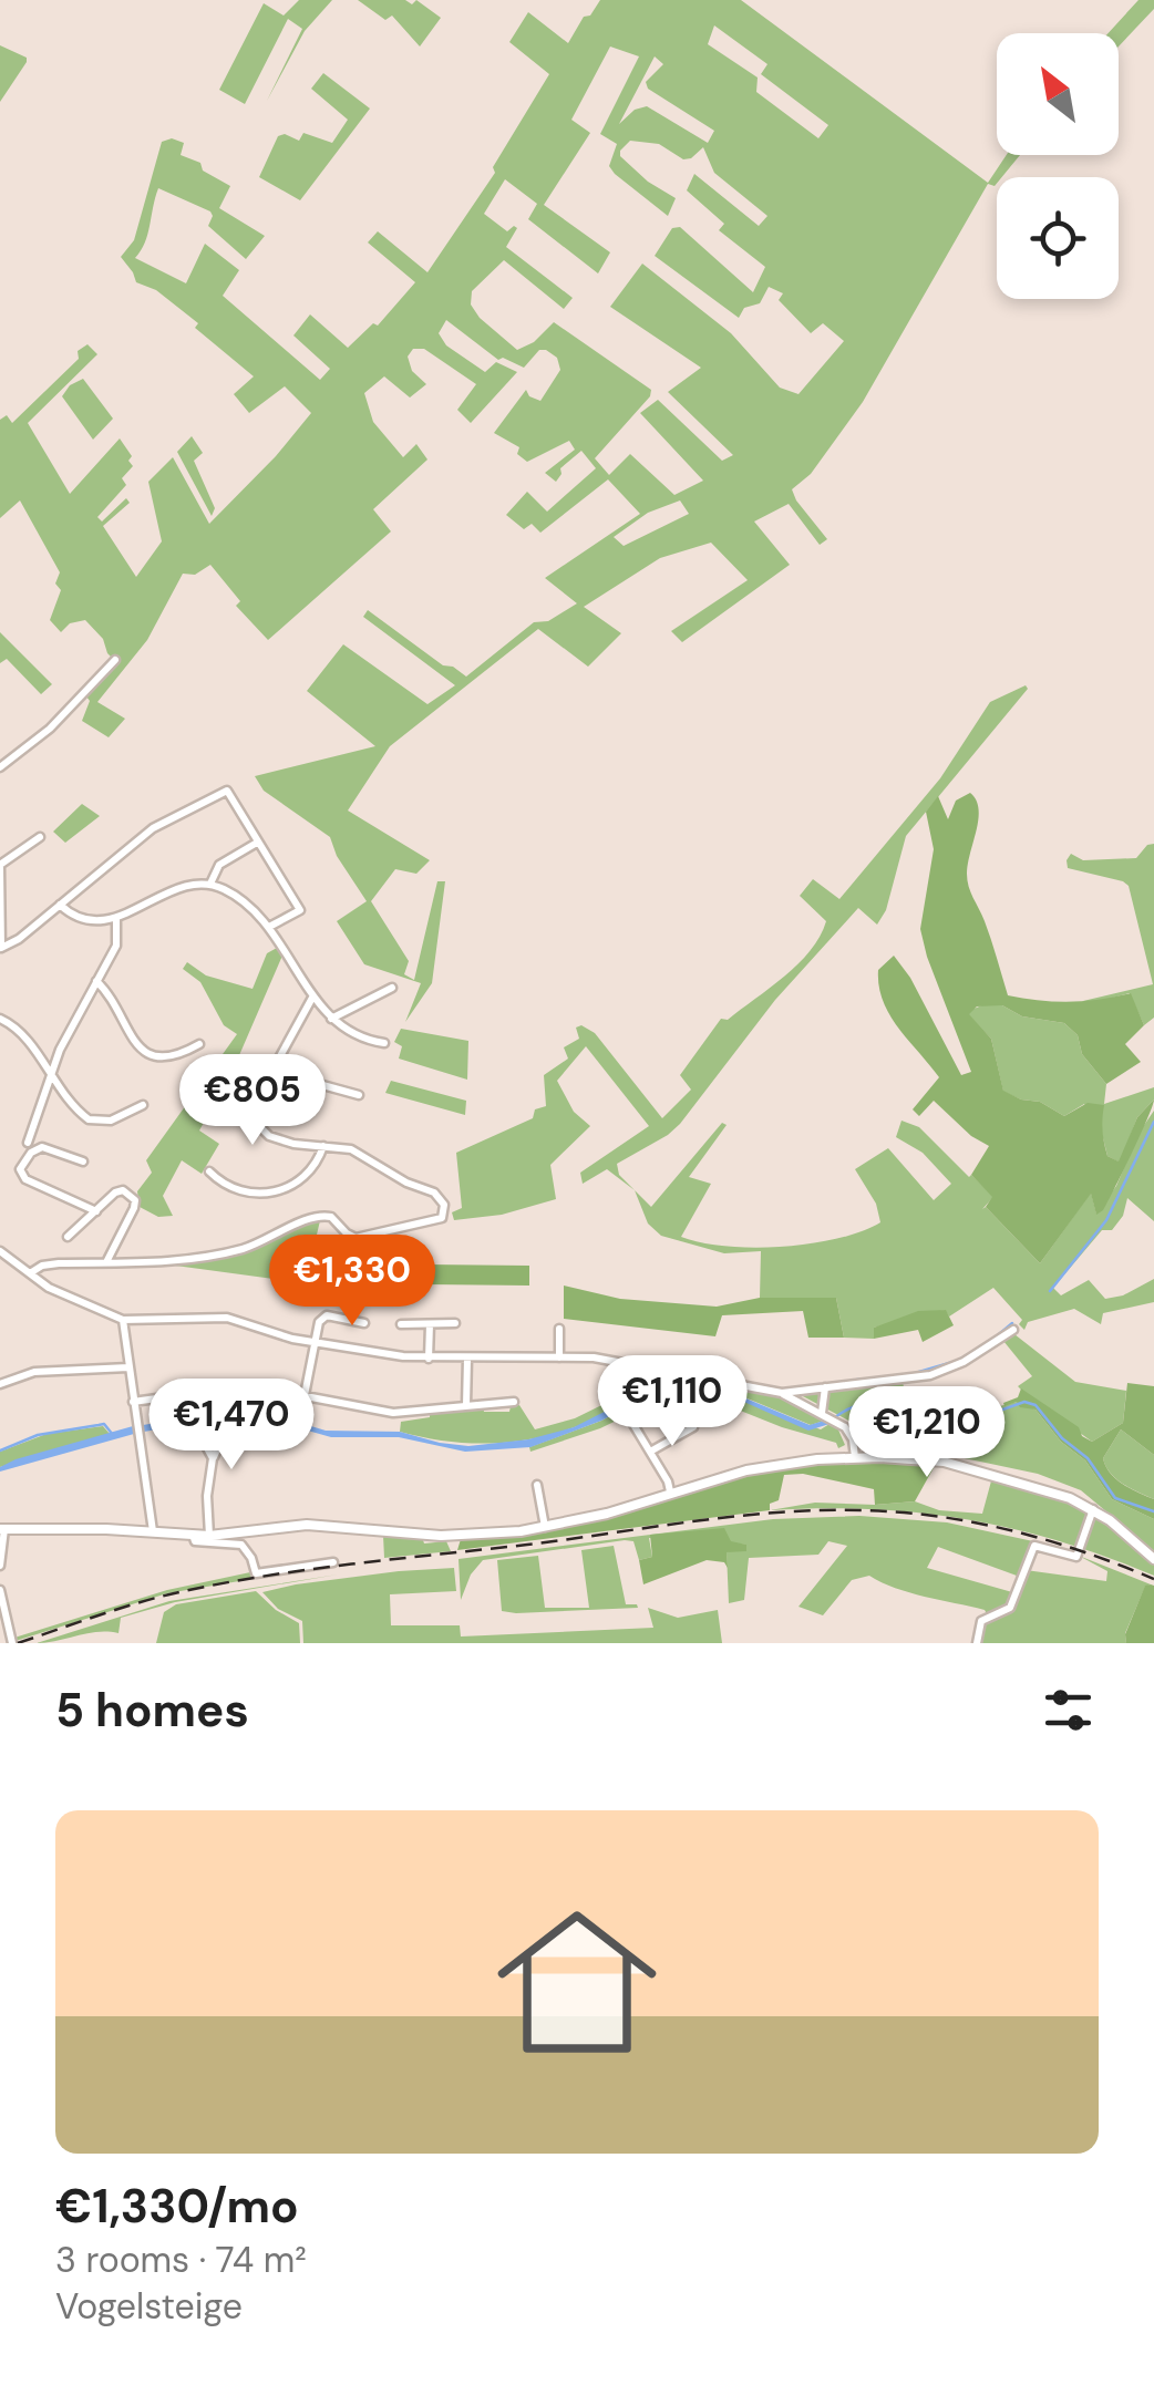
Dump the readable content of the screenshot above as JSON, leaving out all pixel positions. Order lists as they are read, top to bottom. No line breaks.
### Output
{"north":"top left","page":{"price":["€805","€1,330","€1,110","€1,470","€1,210"],"heading":"5 homes","list":[{"name":"€1,330/mo","note":"3 rooms · 74 m² · Vogelsteige"}]}}
